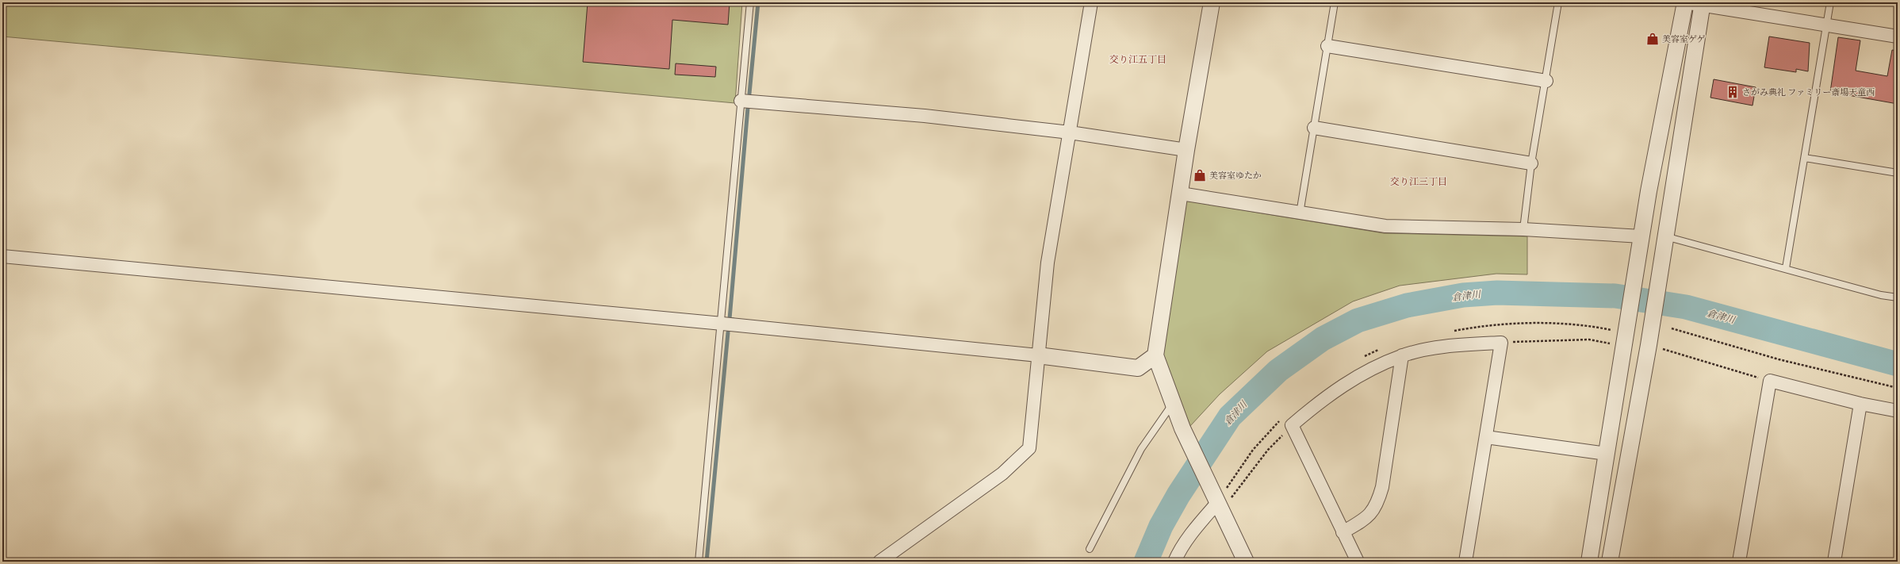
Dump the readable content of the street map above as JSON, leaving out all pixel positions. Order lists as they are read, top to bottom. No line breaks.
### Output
{"districts":["交り江五丁目","交り江三丁目"],"water":["倉津川"],"places":{"shop":["美容室ゲゲ","美容室ゆたか"],"building":["さがみ典礼 ファミリー斎場天童西"]}}
